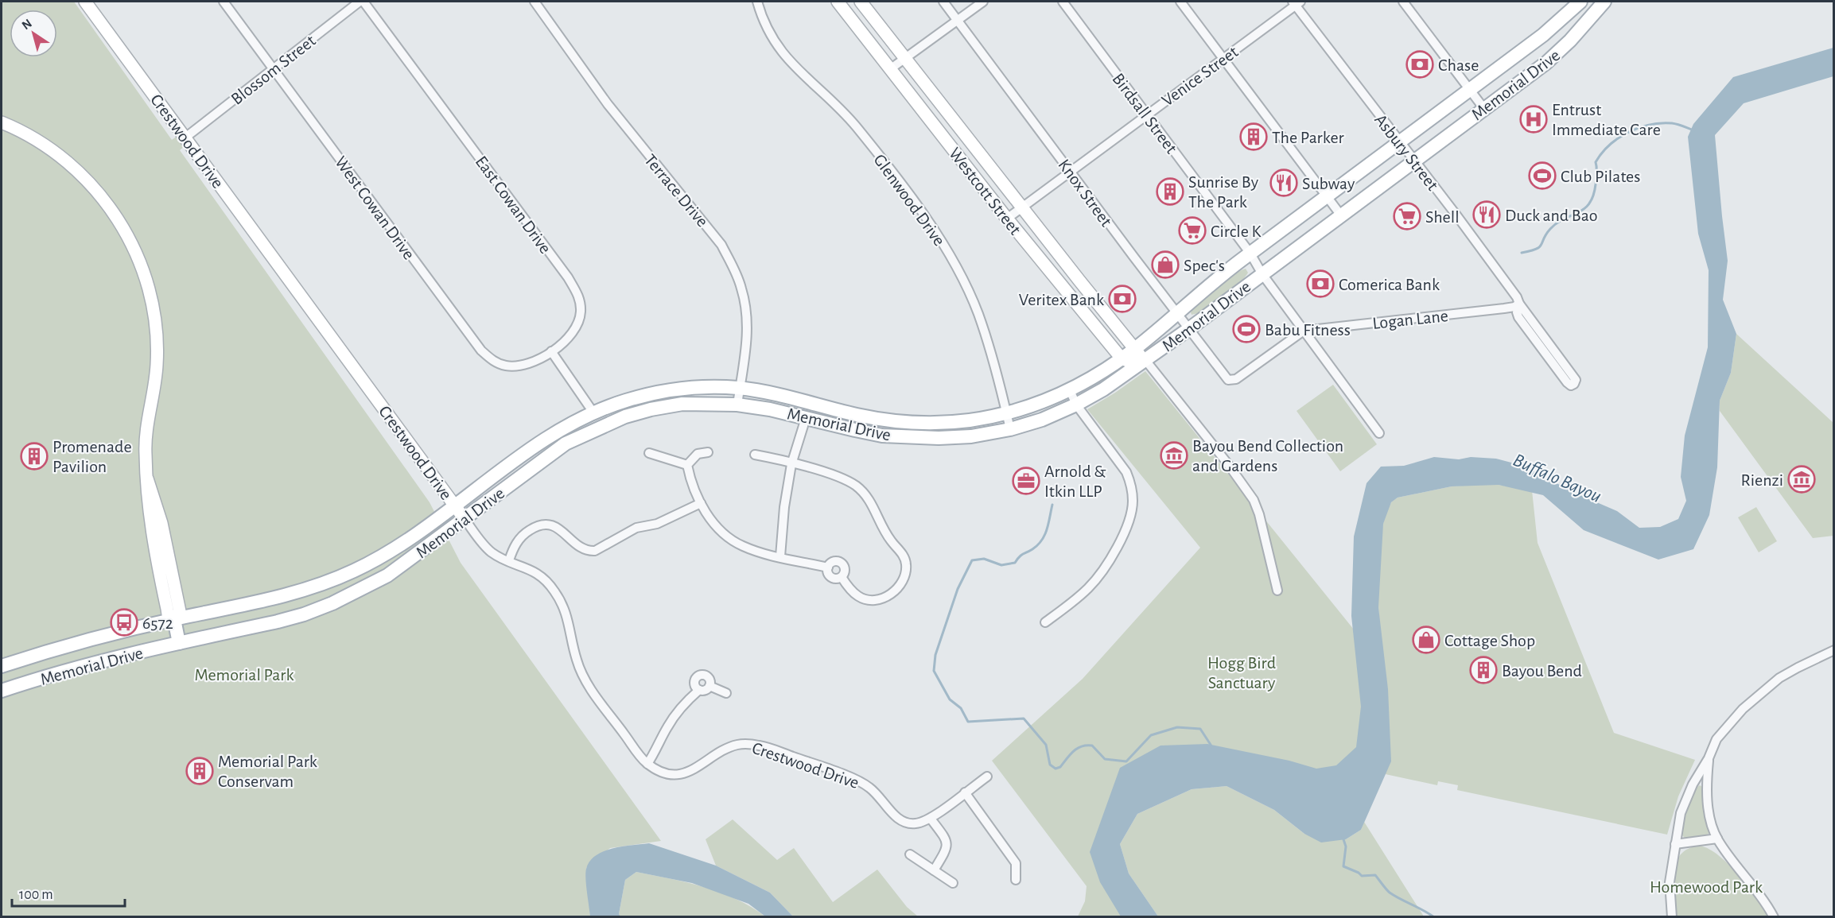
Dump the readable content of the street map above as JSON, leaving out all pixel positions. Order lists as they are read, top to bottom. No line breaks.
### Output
{"streets":{"main road":["Memorial Drive"],"street":["Blossom Street","Venice Street","Birdsall Street","Crestwood Drive","Asbury Street","Terrace Drive","Westcott Street","Knox Street","Glenwood Drive","East Cowan Drive","West Cowan Drive","Logan Lane"]},"crossings":[["Blossom Street","Crestwood Drive"],["Blossom Street","East Cowan Drive"],["Blossom Street","West Cowan Drive"],["Venice Street","Birdsall Street"],["Venice Street","Asbury Street"],["Venice Street","Westcott Street"],["Venice Street","Knox Street"],["Memorial Drive","Birdsall Street"],["Memorial Drive","Crestwood Drive"],["Memorial Drive","Asbury Street"],["Memorial Drive","Terrace Drive"],["Memorial Drive","Westcott Street"],["Memorial Drive","Knox Street"],["Memorial Drive","Glenwood Drive"],["Birdsall Street","Logan Lane"],["Asbury Street","Logan Lane"],["Knox Street","Logan Lane"],["East Cowan Drive","West Cowan Drive"]],"water":["Buffalo Bayou"],"parks":["Hogg Bird Sanctuary","Memorial Park","Homewood Park"],"places":{"bank":["Chase","Comerica Bank","Veritex Bank"],"hospital":["Entrust Immediate Care"],"building":["The Parker","Sunrise By The Park","Promenade Pavilion","Bayou Bend","Memorial Park Conservam"],"sports":["Club Pilates","Babu Fitness"],"restaurant":["Subway","Duck and Bao"],"supermarket":["Shell","Circle K"],"shop":["Spec's","Cottage Shop"],"museum":["Bayou Bend Collection and Gardens","Rienzi"],"office":["Arnold & Itkin LLP"],"bus stop":["6572"]},"scale_bar":"100 m","north":"top left"}
